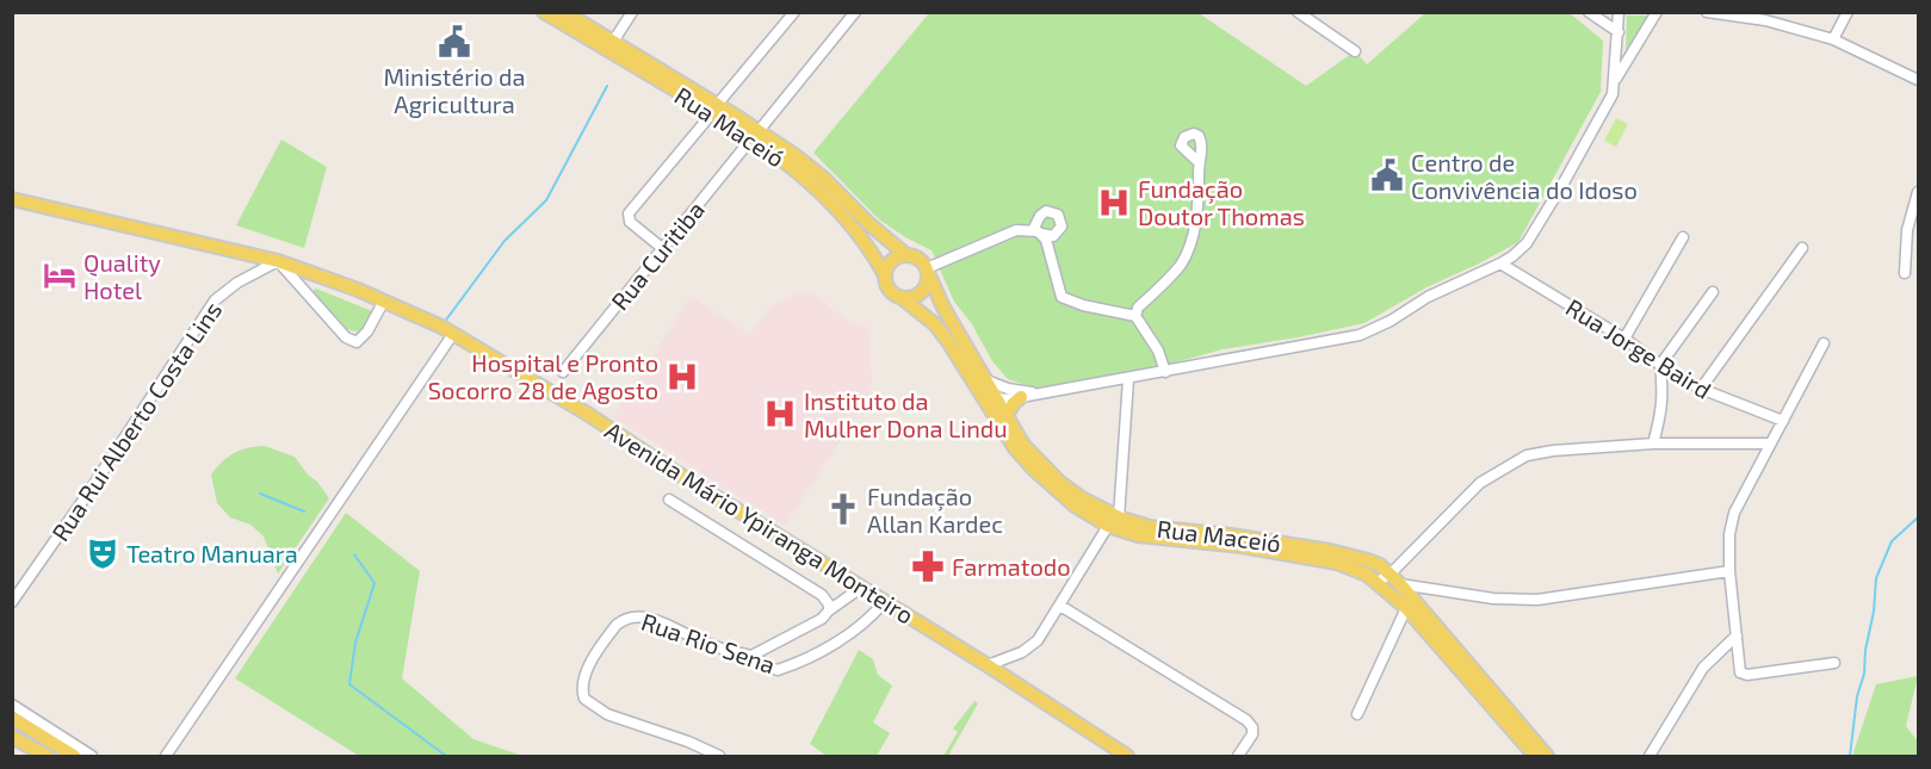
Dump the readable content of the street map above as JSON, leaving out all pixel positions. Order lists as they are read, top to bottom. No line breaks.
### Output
{"streets":{"main road":["Rua Maceió","Avenida Mário Ypiranga Monteiro"],"street":["Rua Curitiba","Rua Jorge Baird","Rua Rui Alberto Costa Lins","Rua Rio Sena"]},"crossings":[["Rua Maceió","Rua Curitiba"],["Rua Rui Alberto Costa Lins","Avenida Mário Ypiranga Monteiro"],["Avenida Mário Ypiranga Monteiro","Rua Rio Sena"]],"places":{"public building":["Ministério da Agricultura","Centro de Convivência do Idoso"],"hospital":["Fundação Doutor Thomas","Hospital e Pronto Socorro 28 de Agosto","Instituto da Mulher Dona Lindu"],"hotel":["Quality Hotel"],"church":["Fundação Allan Kardec"],"theatre":["Teatro Manuara"],"pharmacy":["Farmatodo"]}}
